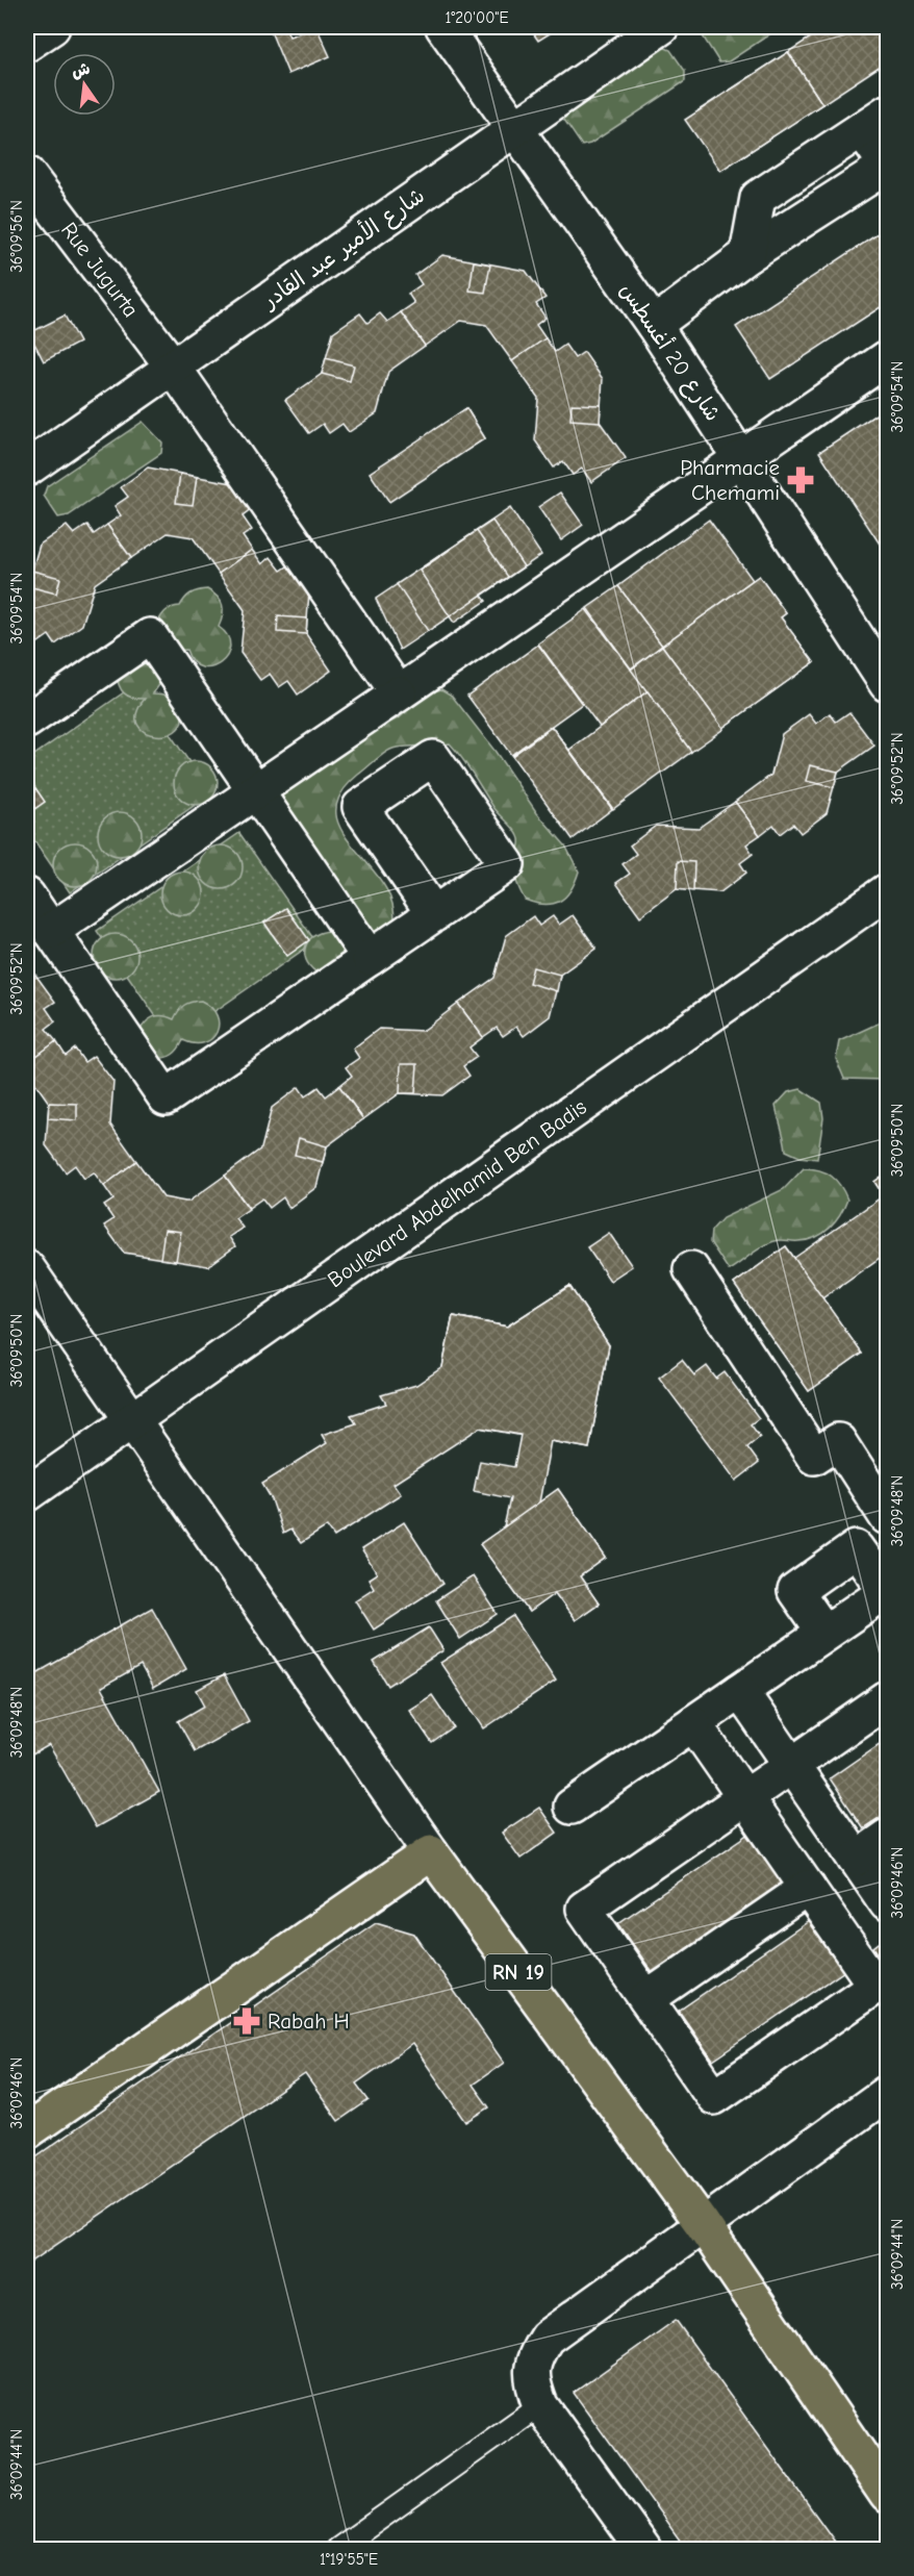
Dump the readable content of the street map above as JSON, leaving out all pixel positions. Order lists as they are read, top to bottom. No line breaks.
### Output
{"streets":{"main road":["RN 19"],"street":["شارع الأمير عبد القادر","Rue Jugurta","شارع 20 أغسطس","Boulevard Abdelhamid Ben Badis"]},"crossings":[["شارع الأمير عبد القادر","Rue Jugurta"],["شارع الأمير عبد القادر","شارع 20 أغسطس"]],"places":{"pharmacy":["Pharmacie Chemami","Rabah H"]},"north":"top","coordinates":["1°20'00\"E","36°09'56\"N","36°09'54\"N","36°09'52\"N","36°09'50\"N","36°09'48\"N","36°09'46\"N","36°09'44\"N","1°19'55\"E"]}
